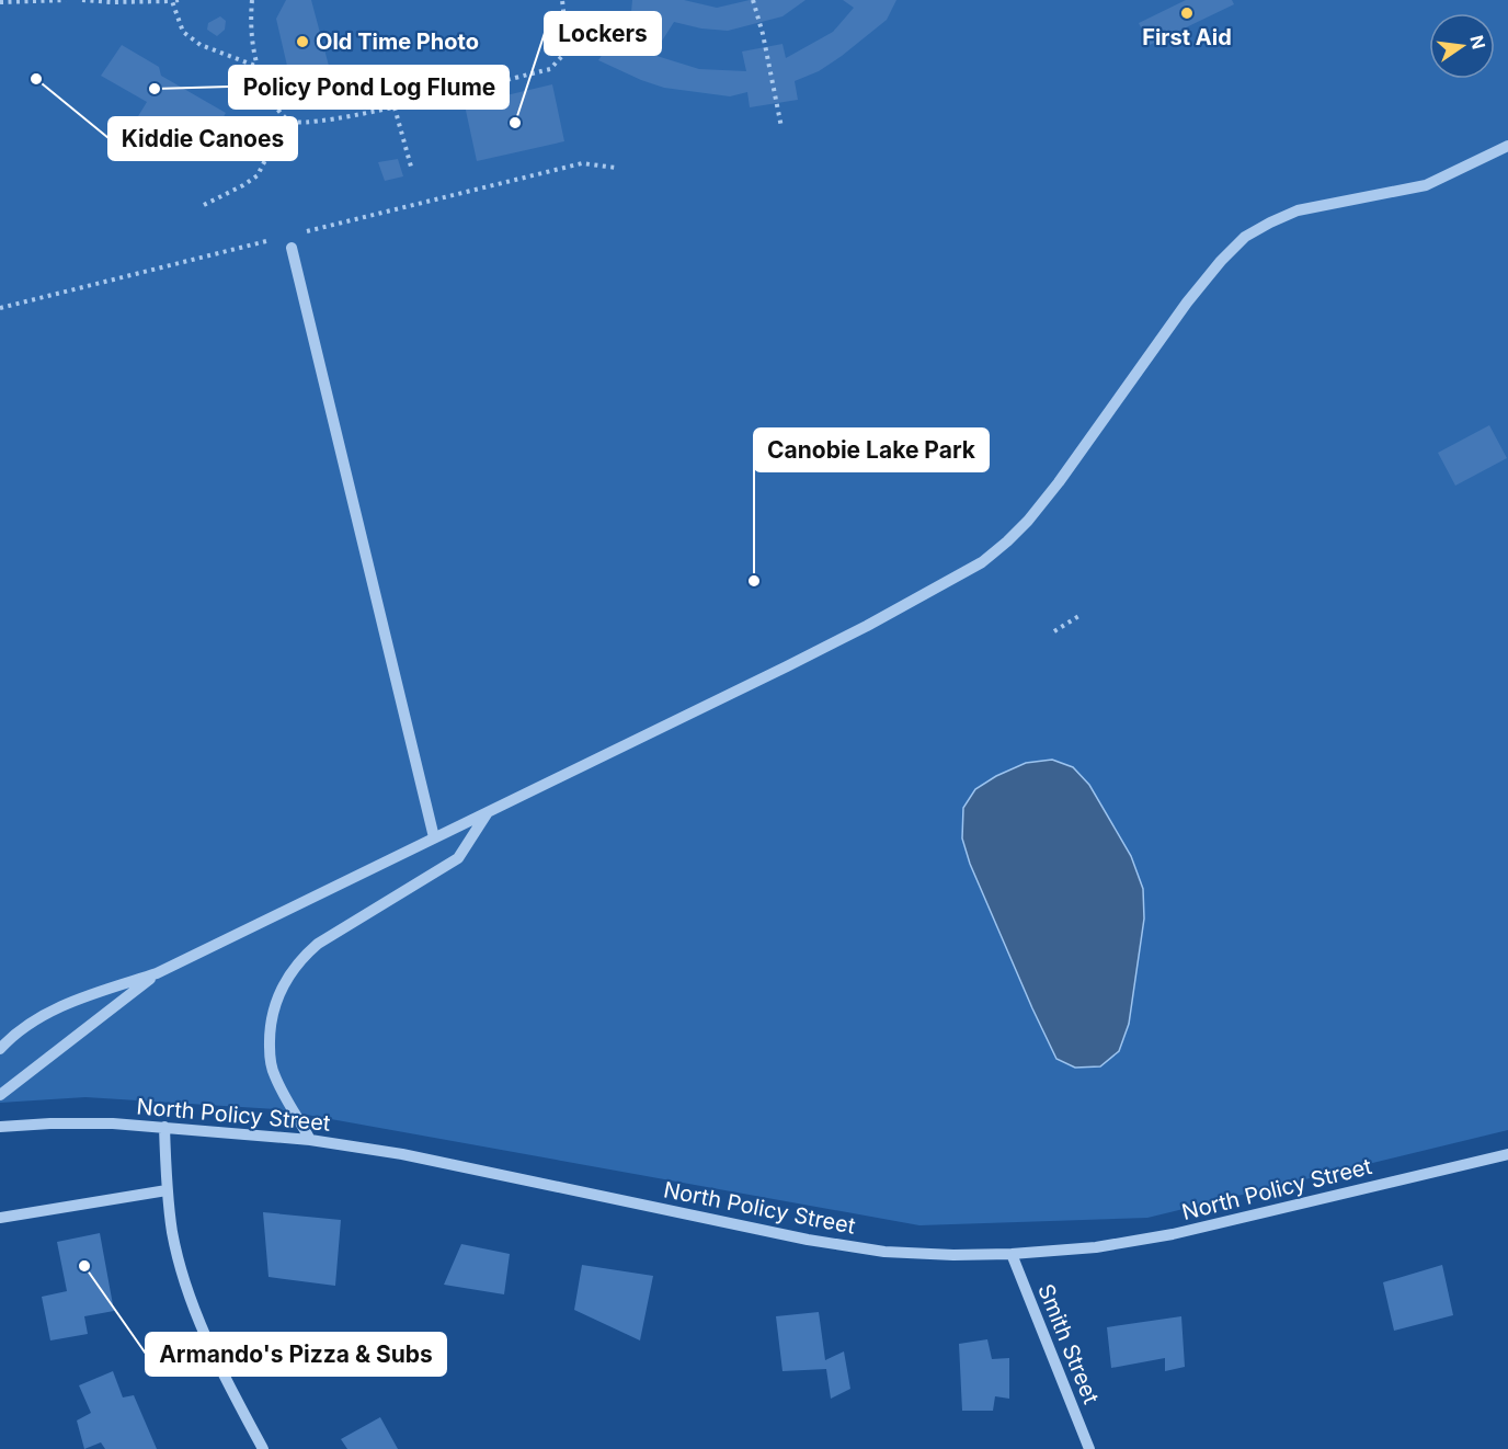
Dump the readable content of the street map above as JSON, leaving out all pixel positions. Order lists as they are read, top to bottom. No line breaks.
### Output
{"streets":{"street":["North Policy Street","Smith Street"]},"crossings":[["North Policy Street","Smith Street"]],"places":["First Aid","Old Time Photo","Kiddie Canoes","Policy Pond Log Flume","Lockers","Canobie Lake Park","Armando's Pizza & Subs"],"north":"right"}
